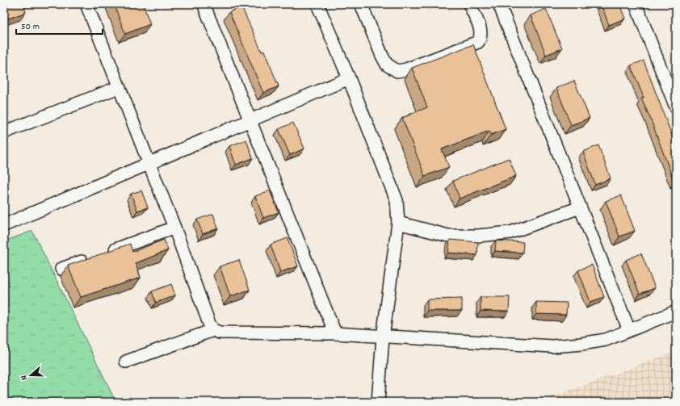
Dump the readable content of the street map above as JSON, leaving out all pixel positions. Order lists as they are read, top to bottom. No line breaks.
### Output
{"scale_bar":"50 m","north":"left"}
